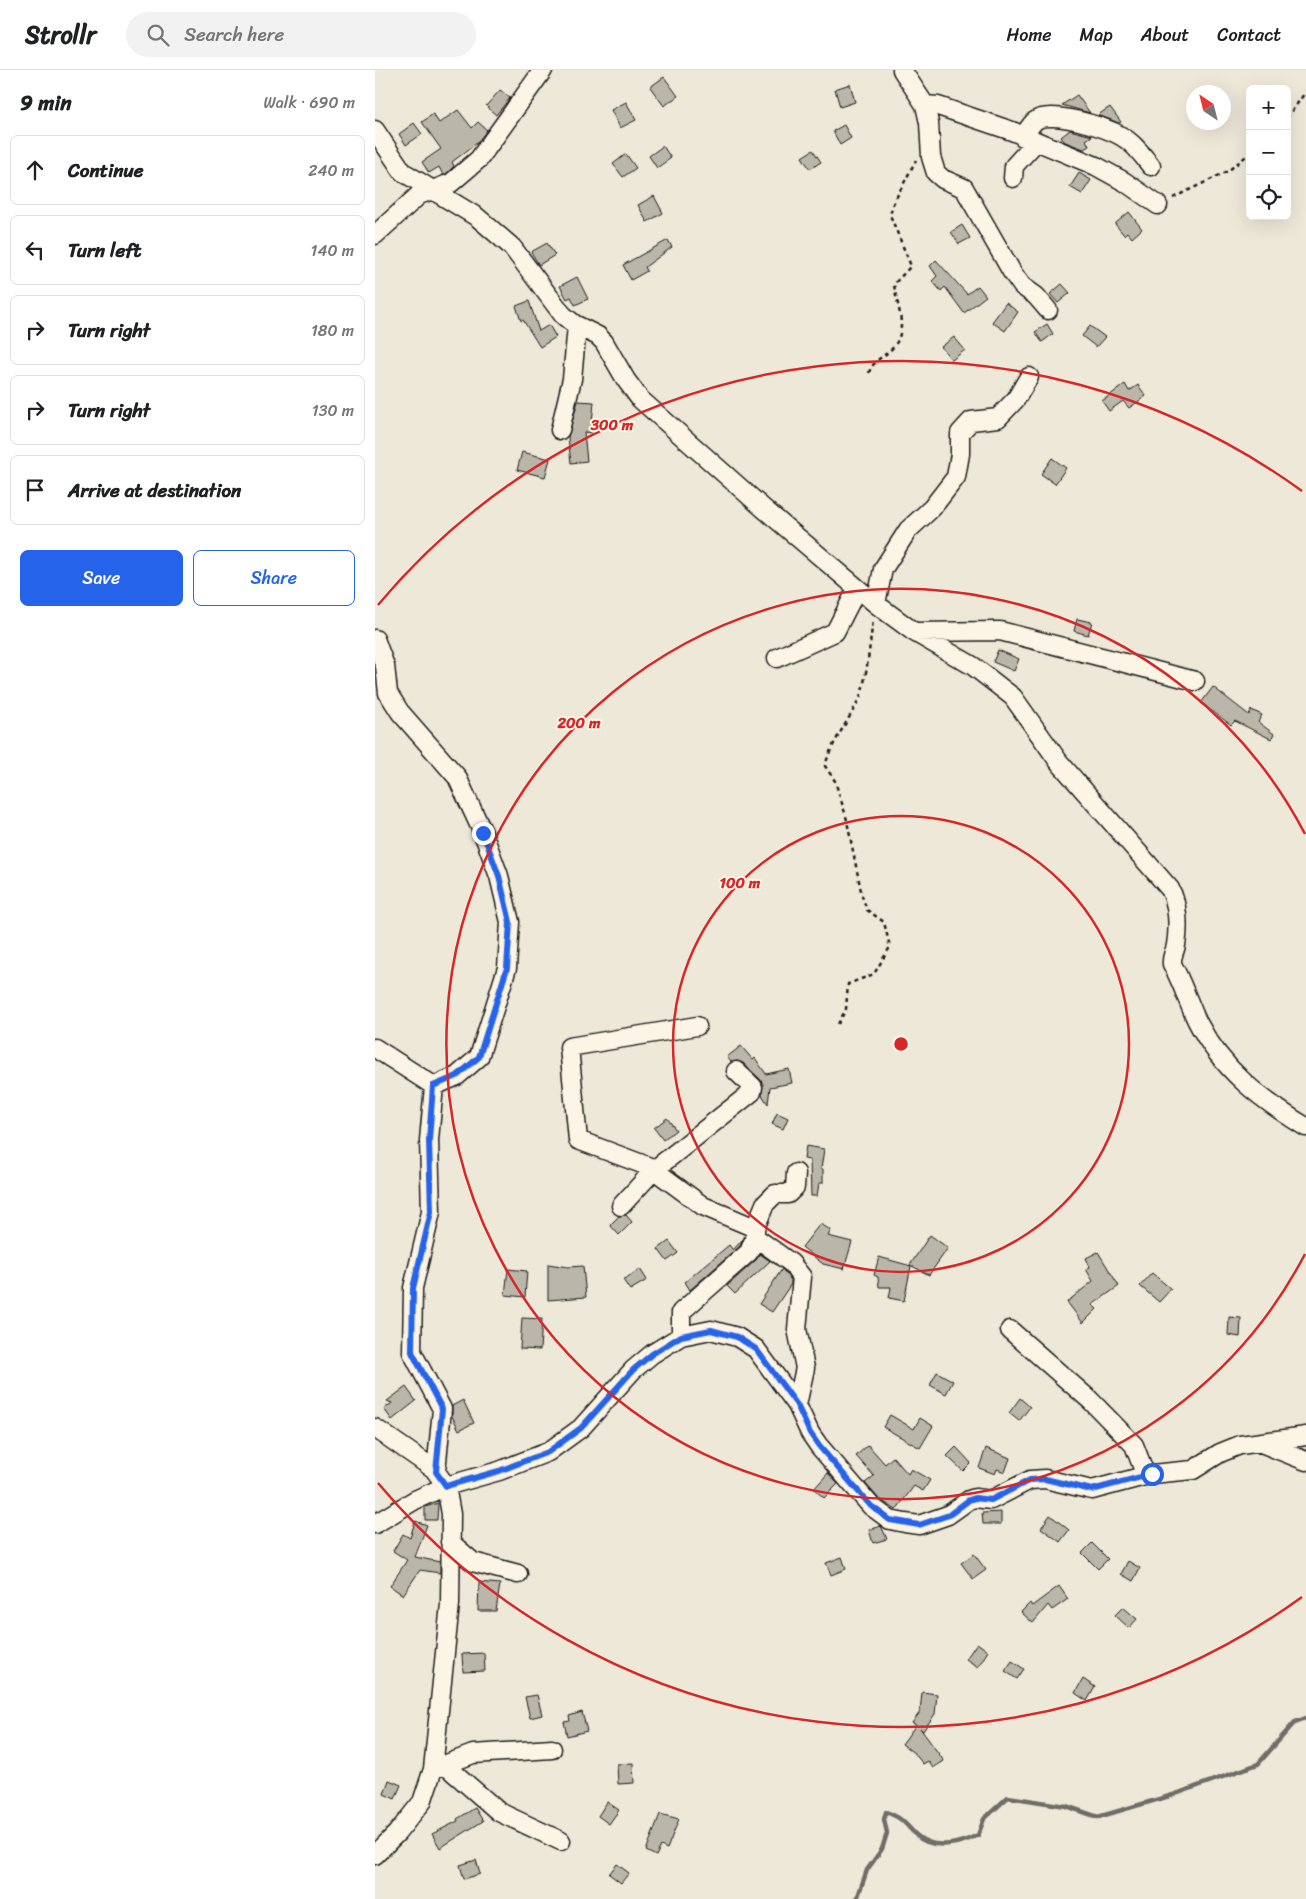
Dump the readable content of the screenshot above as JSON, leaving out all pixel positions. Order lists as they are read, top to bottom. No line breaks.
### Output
{"north":"top left","page":{"header":"Strollr","search":"Search here","nav":["Home","Map","About","Contact"],"heading":["9 min","Walk · 690 m"],"map_buttons":["+","−"],"list":[["Continue","240 m"],["Turn left","140 m"],["Turn right","180 m"],["Turn right","130 m"],"Arrive at destination"],"buttons":["Save","Share"]},"rings":["300 m","200 m","100 m"]}
